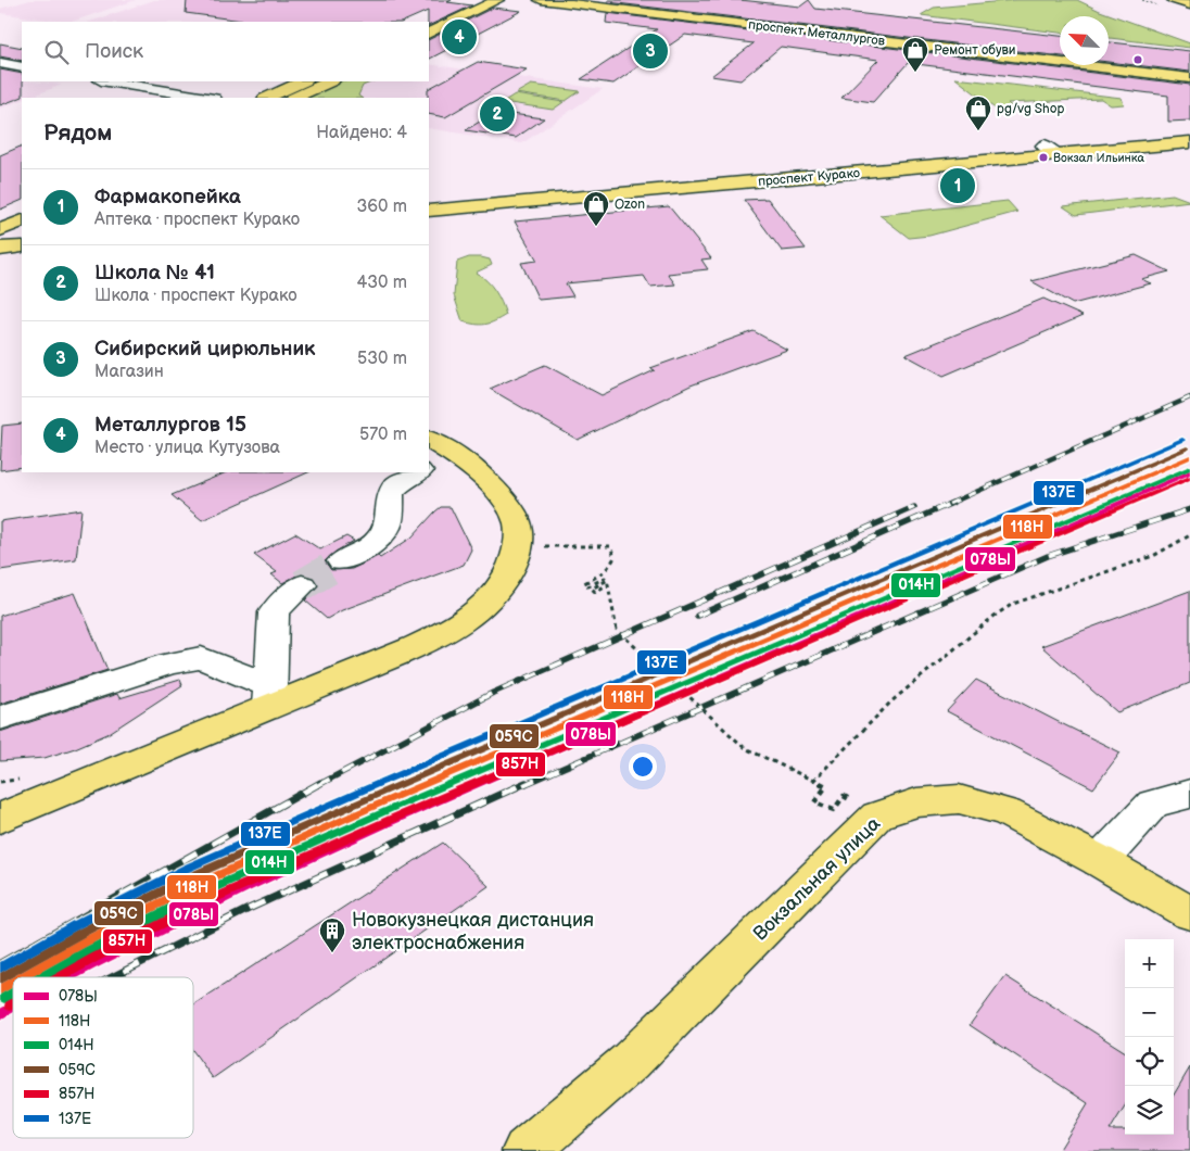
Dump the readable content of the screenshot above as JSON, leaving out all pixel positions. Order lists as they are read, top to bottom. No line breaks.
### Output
{"streets":{"main road":["проспект Металлургов","проспект Курако","Вокзальная улица"]},"places":{"shop":["Ремонт обуви","pg/vg Shop","Ozon"],"other":["Вокзал Ильинка"],"building":["Новокузнецкая дистанция электроснабжения"]},"lines":["transit line 137Е","transit line 059С","transit line 118Н","transit line 014Н","transit line 078Ы","transit line 857Н"],"legend":["078Ы","118Н","014Н","059С","857Н","137Е"],"north":"top left","page":{"pins":["4","3","2","1"],"search":"Поиск","heading":["Рядом","Найдено: 4"],"list":[{"mark":"1","name":"Фармакопейка","note":"Аптека · проспект Курако","value":"360 m"},{"mark":"2","name":"Школа № 41","note":"Школа · проспект Курако","value":"430 m"},{"mark":"3","name":"Сибирский цирюльник","note":"Магазин","value":"530 m"},{"mark":"4","name":"Металлургов 15","note":"Место · улица Кутузова","value":"570 m"}],"map_buttons":["+","−"]}}
